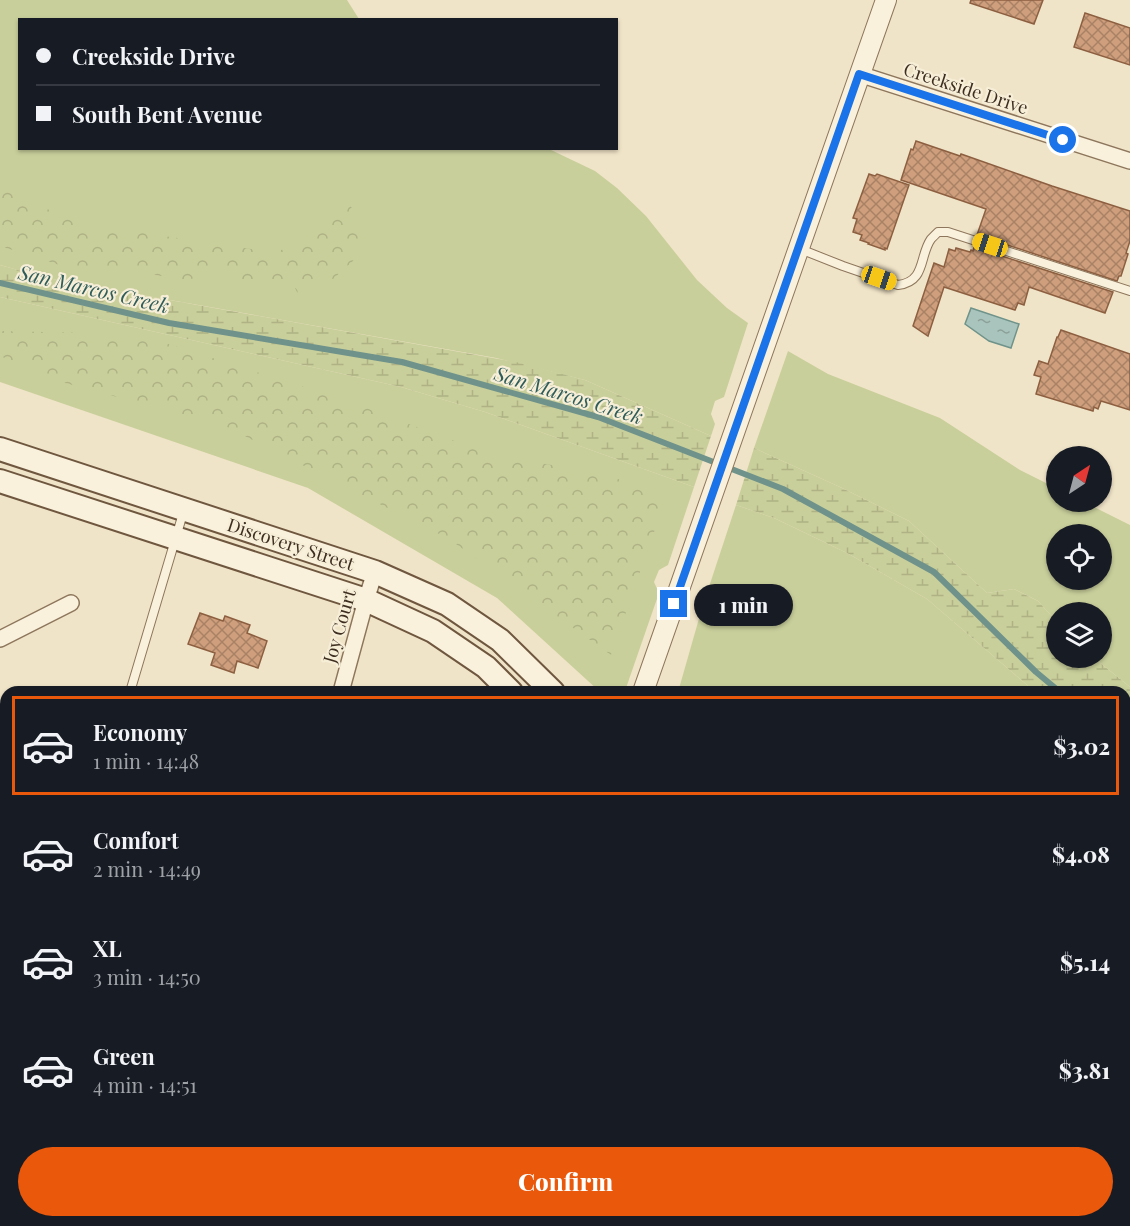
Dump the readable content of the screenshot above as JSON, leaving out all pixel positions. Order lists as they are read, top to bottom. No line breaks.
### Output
{"streets":{"main road":["Discovery Street"],"street":["Creekside Drive","Joy Court"]},"crossings":[["Discovery Street","Joy Court"]],"water":["San Marcos Creek"],"north":"top right","page":{"banner":["Creekside Drive","South Bent Avenue"],"bubble":"1 min","list":[{"name":"Economy","note":"1 min · 14:48","value":"$3.02"},{"name":"Comfort","note":"2 min · 14:49","value":"$4.08"},{"name":"XL","note":"3 min · 14:50","value":"$5.14"},{"name":"Green","note":"4 min · 14:51","value":"$3.81"}],"buttons":"Confirm"}}
